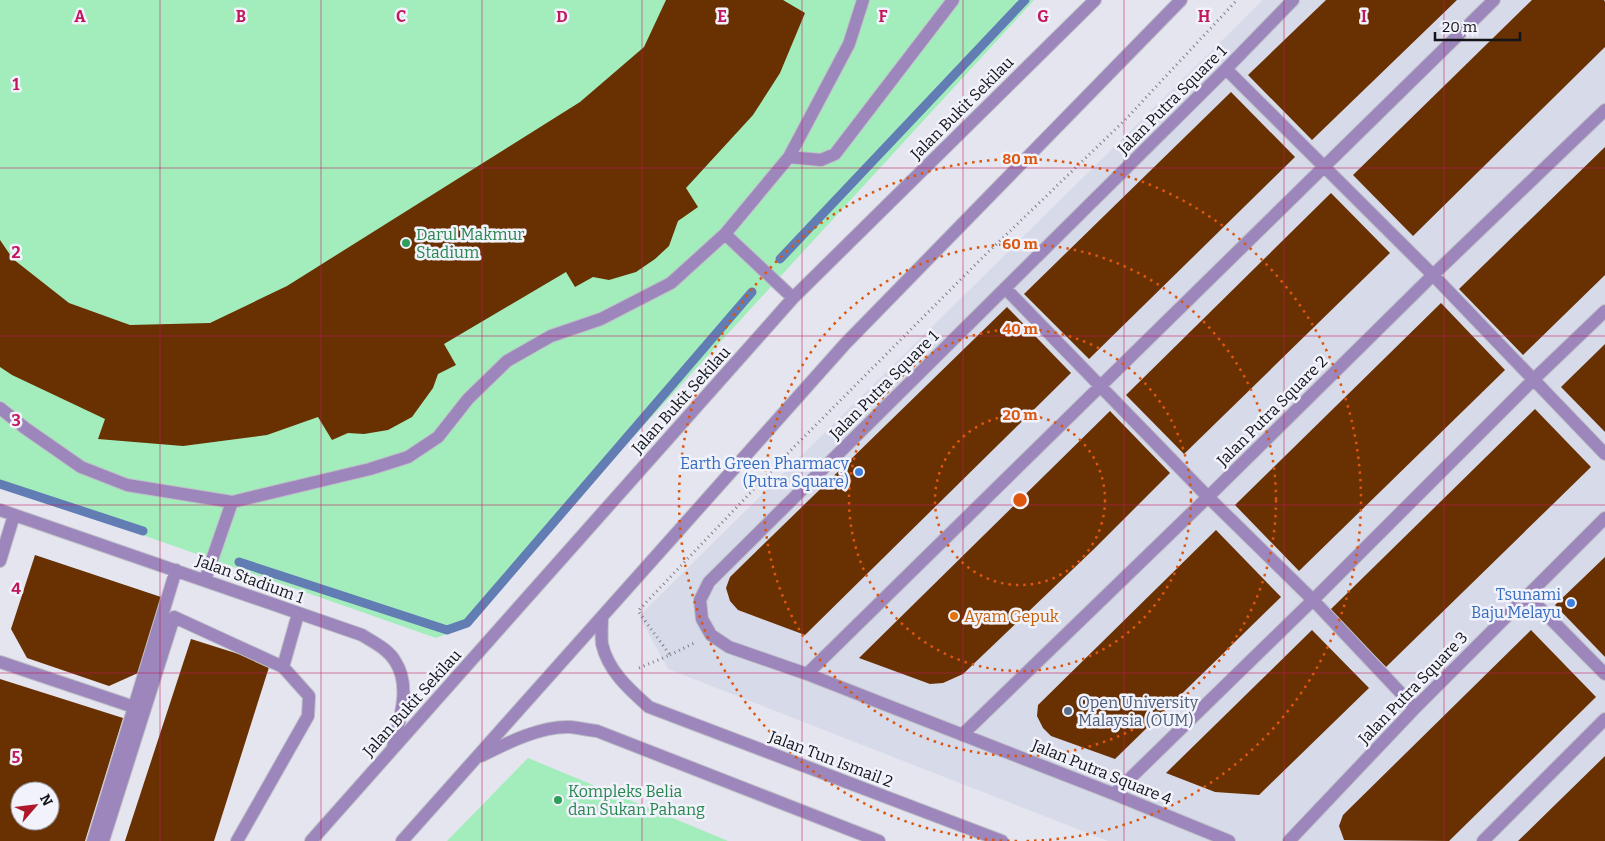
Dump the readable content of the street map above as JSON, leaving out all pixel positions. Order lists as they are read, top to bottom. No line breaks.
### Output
{"streets":{"street":["Jalan Putra Square 1","Jalan Bukit Sekilau","Jalan Putra Square 2","Jalan Stadium 1","Jalan Putra Square 3","Jalan Tun Ismail 2","Jalan Putra Square 4"]},"crossings":[["Jalan Putra Square 1","Jalan Putra Square 2"],["Jalan Putra Square 1","Jalan Putra Square 4"],["Jalan Bukit Sekilau","Jalan Stadium 1"],["Jalan Putra Square 2","Jalan Putra Square 4"]],"places":["Darul Makmur Stadium","Earth Green Pharmacy (Putra Square)","Tsunami Baju Melayu","Ayam Gepuk","Open University Malaysia (OUM)","Kompleks Belia dan Sukan Pahang"],"scale_bar":"20 m","north":"top right","grid":{"columns":["A","B","C","D","E","F","G","H","I"],"rows":["1","2","3","4","5"]},"rings":["80 m","60 m","40 m","20 m"]}
